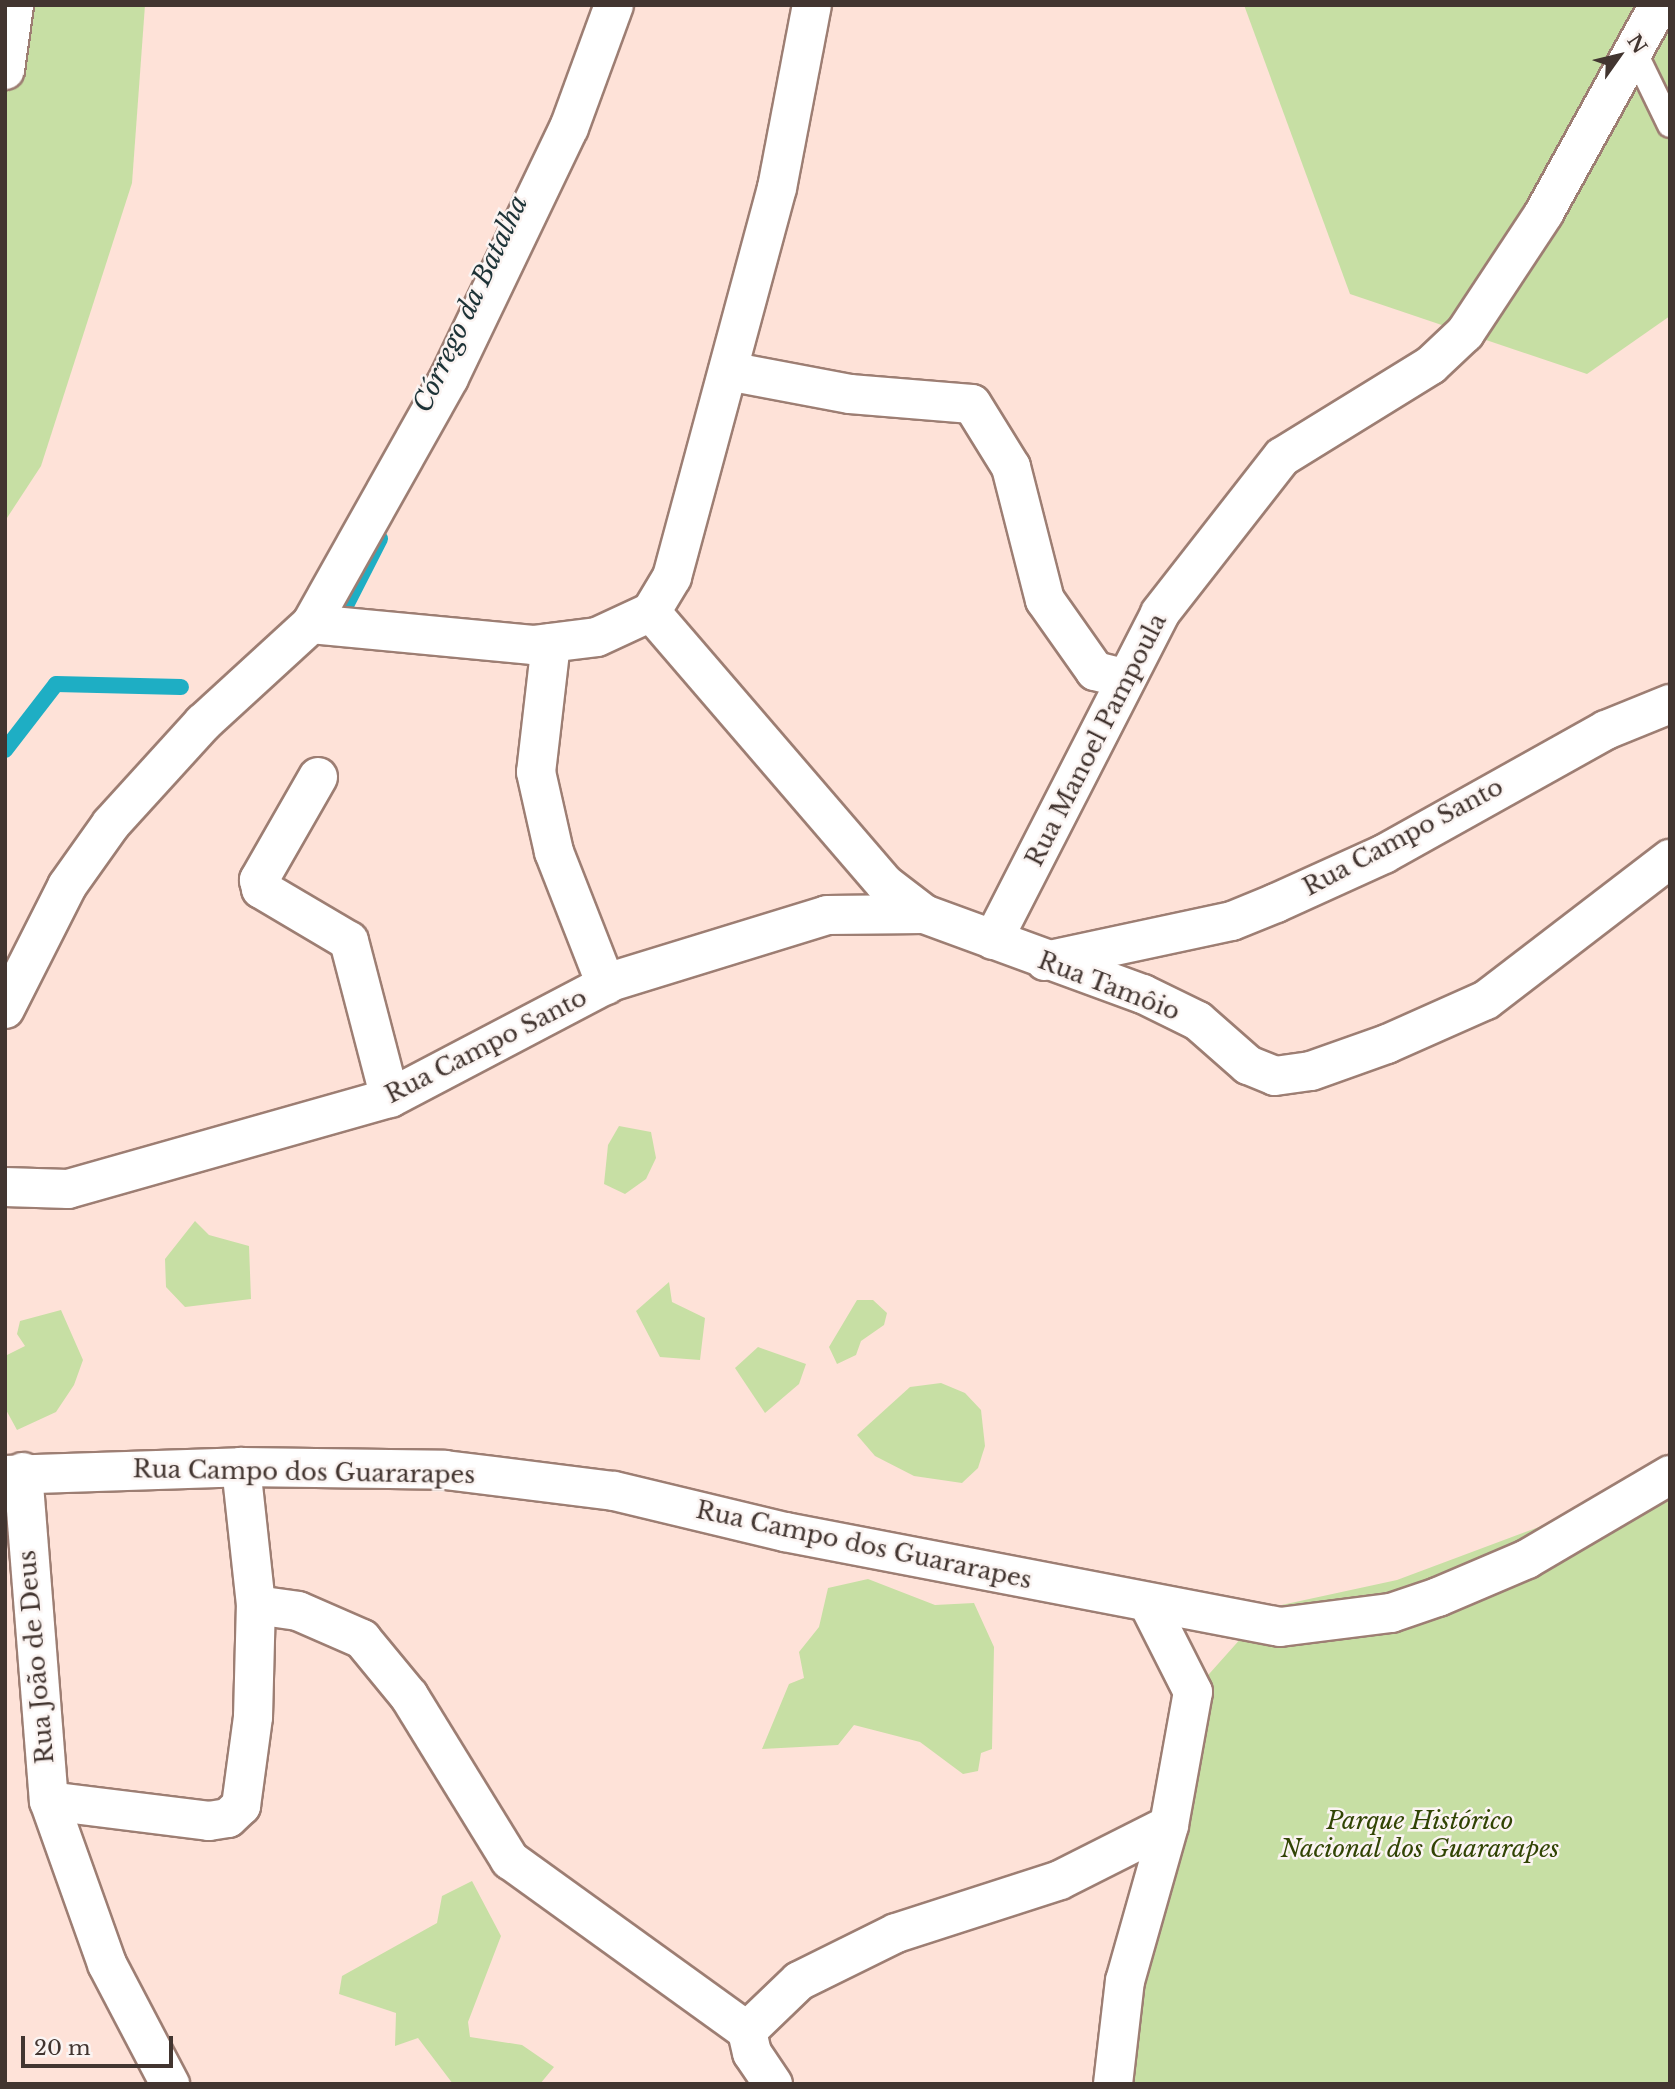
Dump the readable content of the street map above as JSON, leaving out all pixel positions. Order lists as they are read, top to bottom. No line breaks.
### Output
{"streets":{"street":["Rua Manoel Pampoula","Rua Campo Santo","Rua Tamôio","Rua Campo dos Guararapes","Rua João de Deus"]},"crossings":[["Rua Manoel Pampoula","Rua Tamôio"],["Rua Campo Santo","Rua Tamôio"],["Rua Campo dos Guararapes","Rua João de Deus"]],"water":["Córrego da Batalha"],"parks":["Parque Histórico Nacional dos Guararapes"],"scale_bar":"20 m","north":"top right"}
